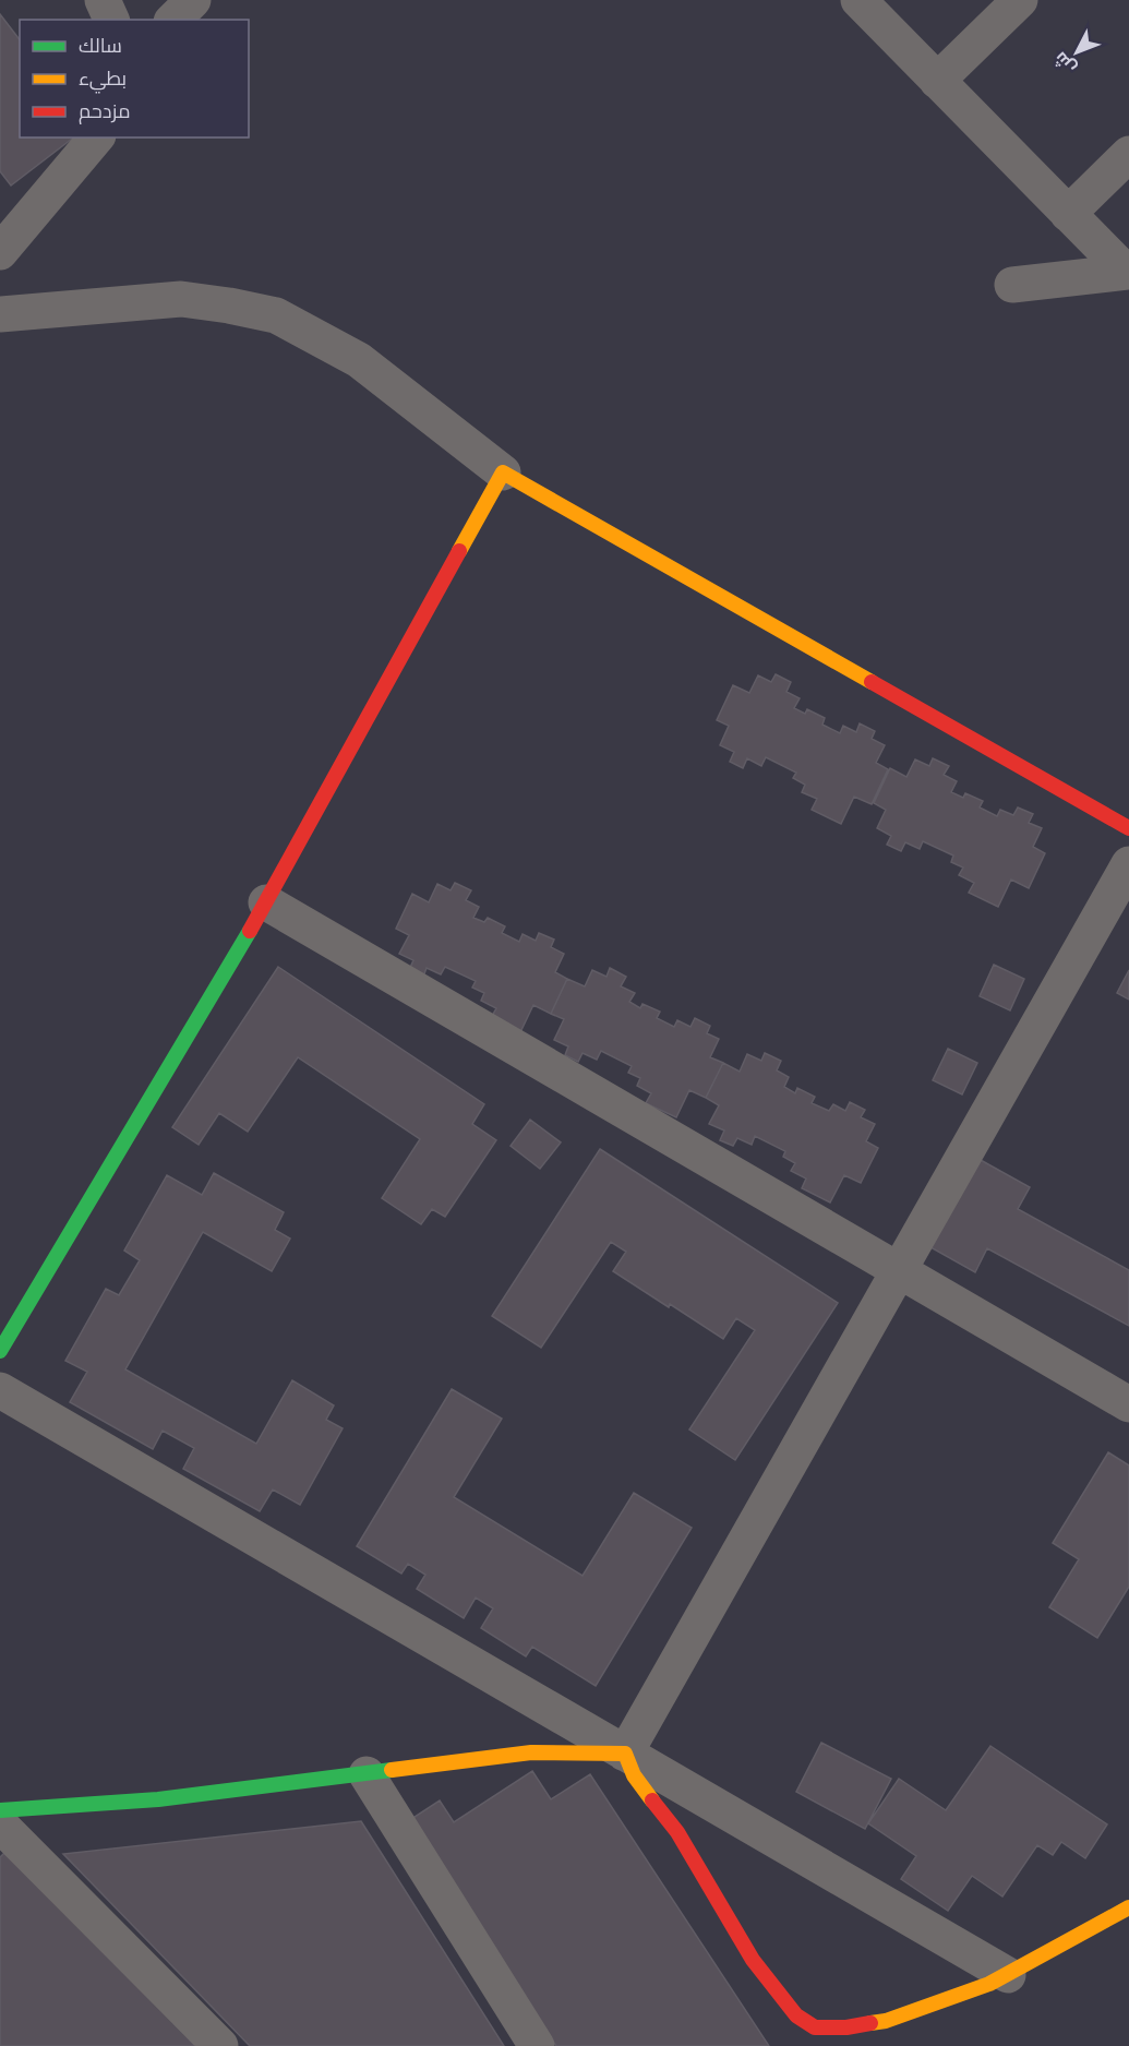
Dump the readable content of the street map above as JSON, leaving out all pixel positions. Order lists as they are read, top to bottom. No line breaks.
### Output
{"legend":["سالك","بطيء","مزدحم"],"north":"bottom left"}
